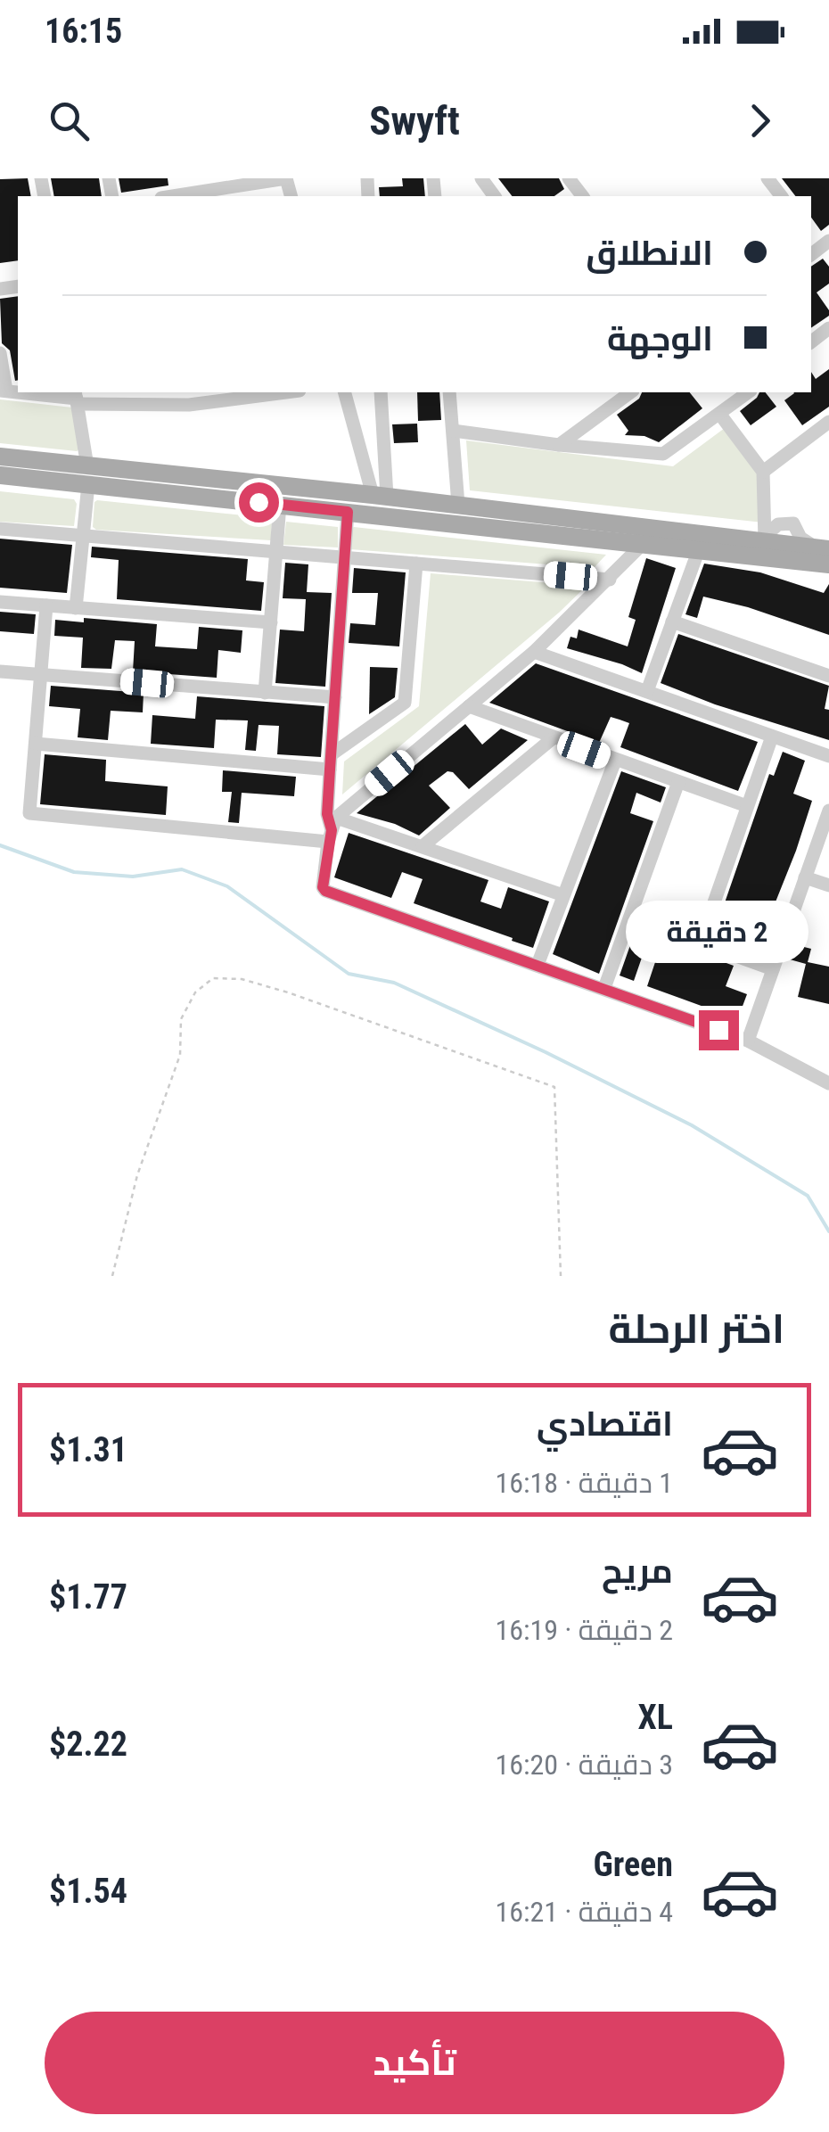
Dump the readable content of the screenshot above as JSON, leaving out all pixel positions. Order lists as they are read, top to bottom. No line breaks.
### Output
{"page":{"status":"16:15","header":"Swyft","banner":["الانطلاق","الوجهة"],"bubble":"2 دقيقة","heading":"اختر الرحلة","list":[{"name":"اقتصادي","note":"1 دقيقة · 16:18","value":"$1.31"},{"name":"مريح","note":"2 دقيقة · 16:19","value":"$1.77"},{"name":"XL","note":"3 دقيقة · 16:20","value":"$2.22"},{"name":"Green","note":"4 دقيقة · 16:21","value":"$1.54"}],"buttons":"تأكيد"}}
